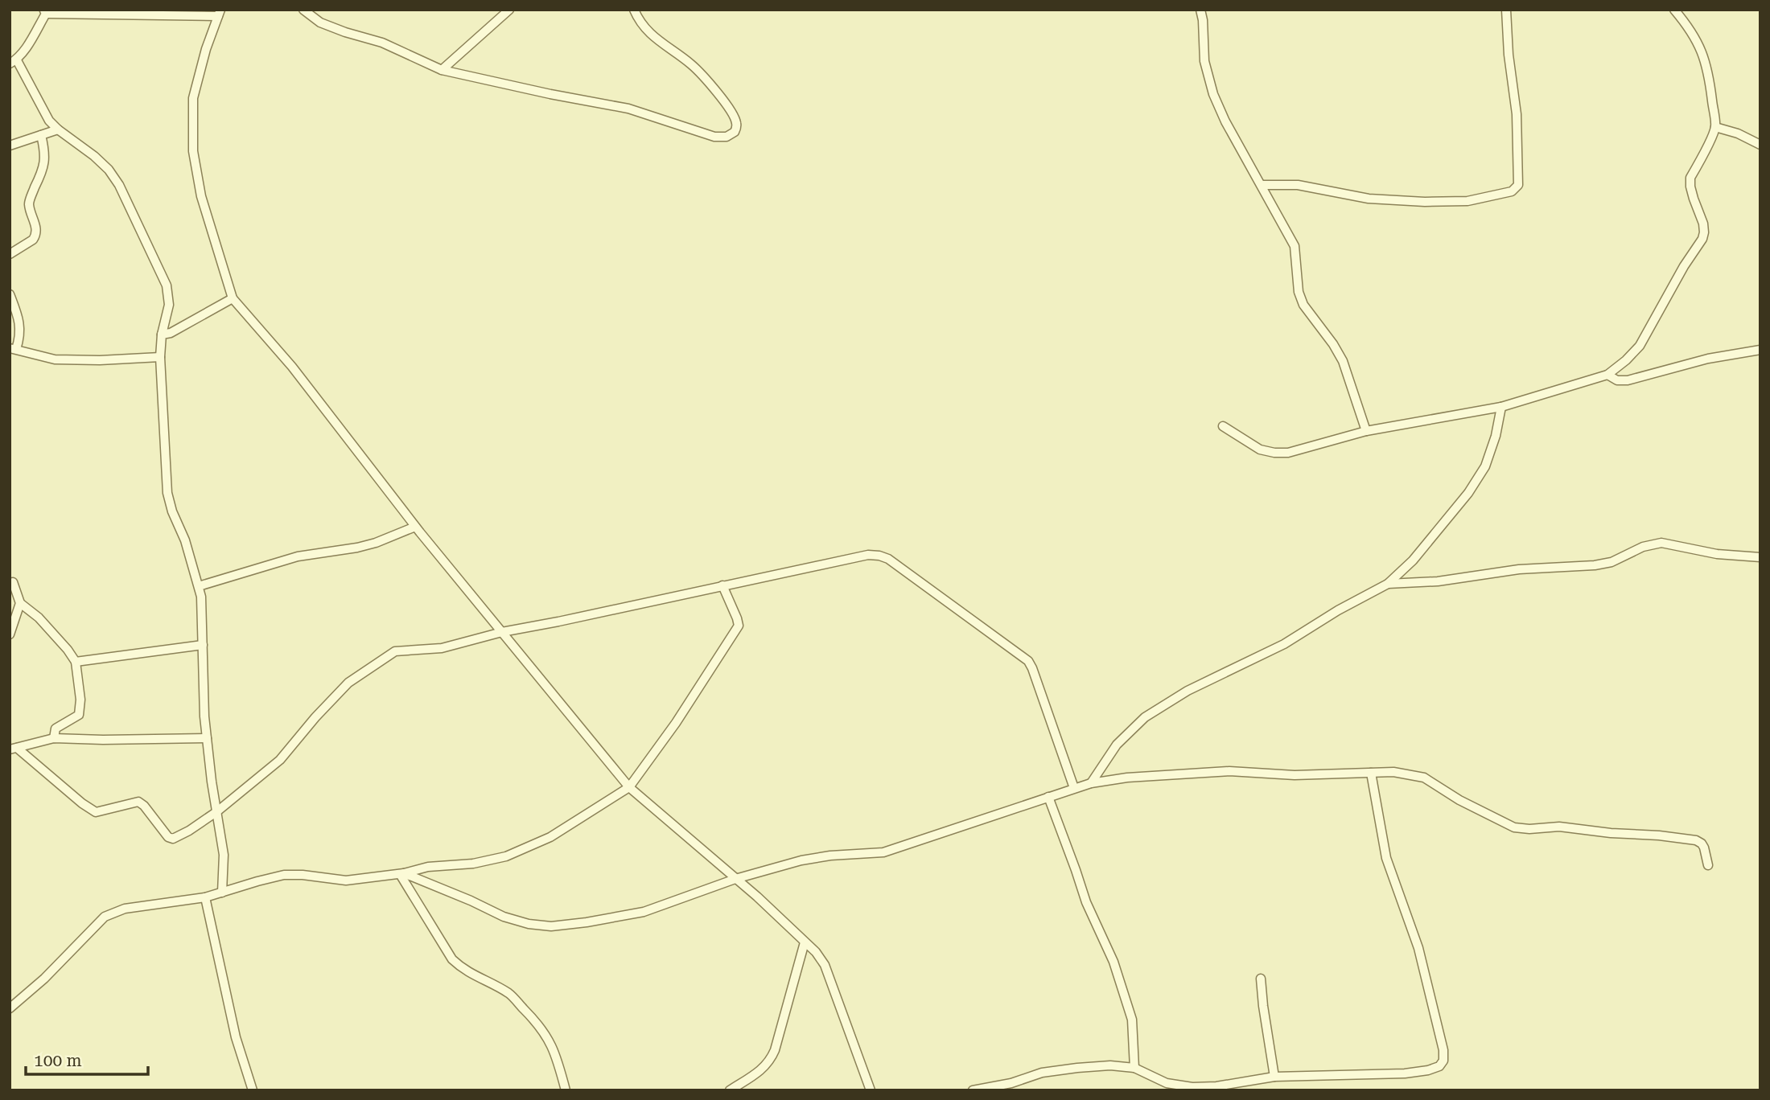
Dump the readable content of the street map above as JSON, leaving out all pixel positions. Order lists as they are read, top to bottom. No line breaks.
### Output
{"scale_bar":"100 m"}
